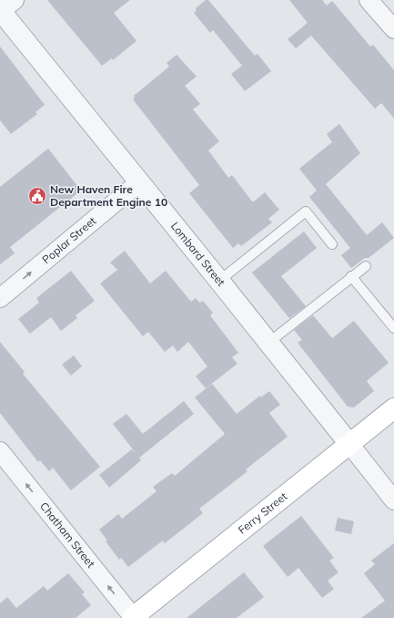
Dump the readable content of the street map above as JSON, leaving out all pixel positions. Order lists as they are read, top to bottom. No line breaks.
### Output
{"streets":{"main road":["Ferry Street"],"street":["Poplar Street","Lombard Street","Chatham Street"]},"crossings":[["Poplar Street","Lombard Street"],["Lombard Street","Ferry Street"],["Ferry Street","Chatham Street"]],"one_way":["Poplar Street","Chatham Street"],"places":{"public building":["New Haven Fire Department Engine 10"]}}
